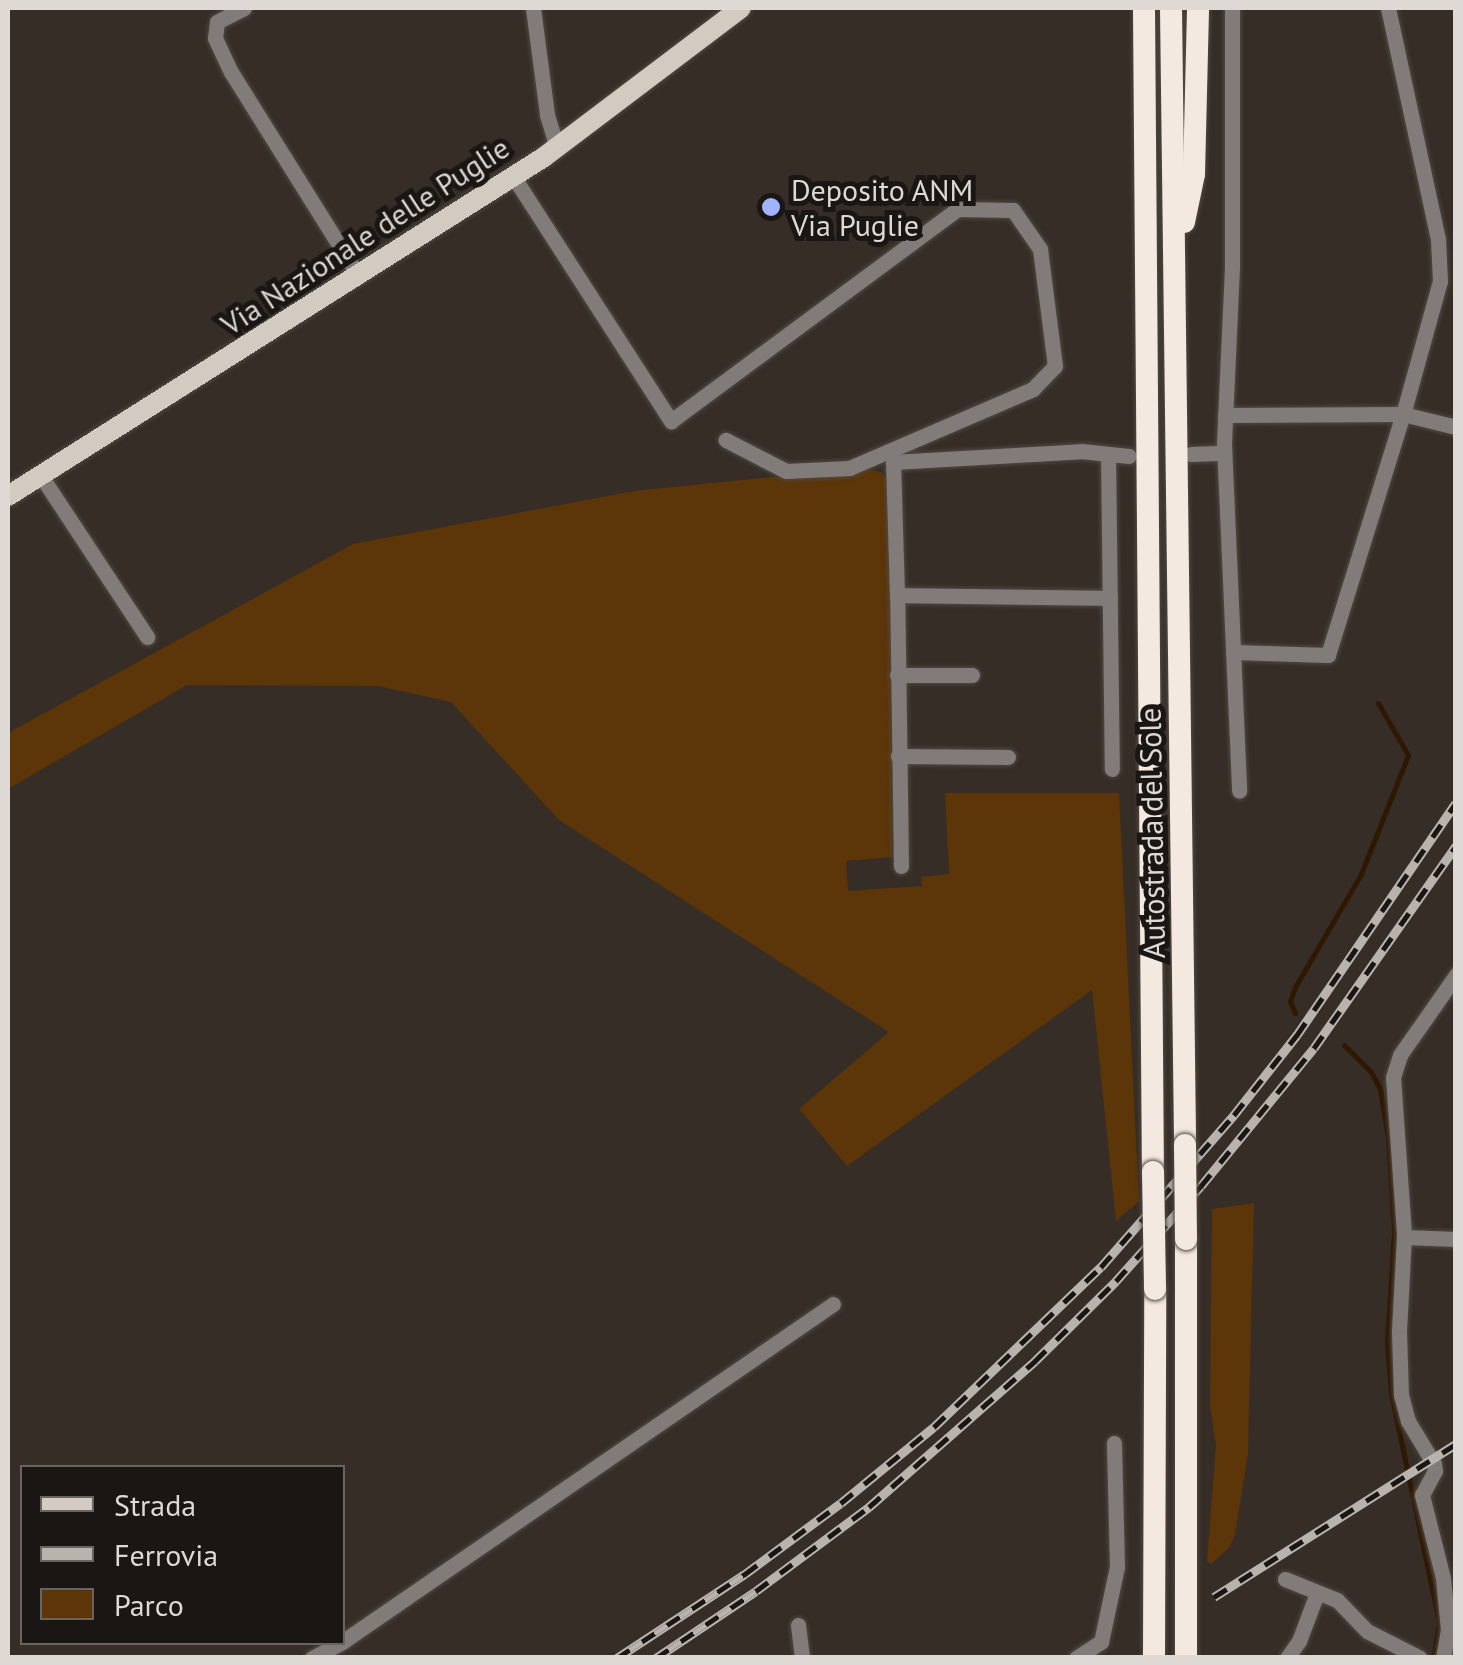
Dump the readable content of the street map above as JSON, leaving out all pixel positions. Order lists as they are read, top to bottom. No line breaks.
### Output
{"streets":{"highway":["Autostrada del Sole"],"main road":["Via Nazionale delle Puglie"]},"places":["Deposito ANM Via Puglie"],"legend":["Strada","Ferrovia","Parco"]}
